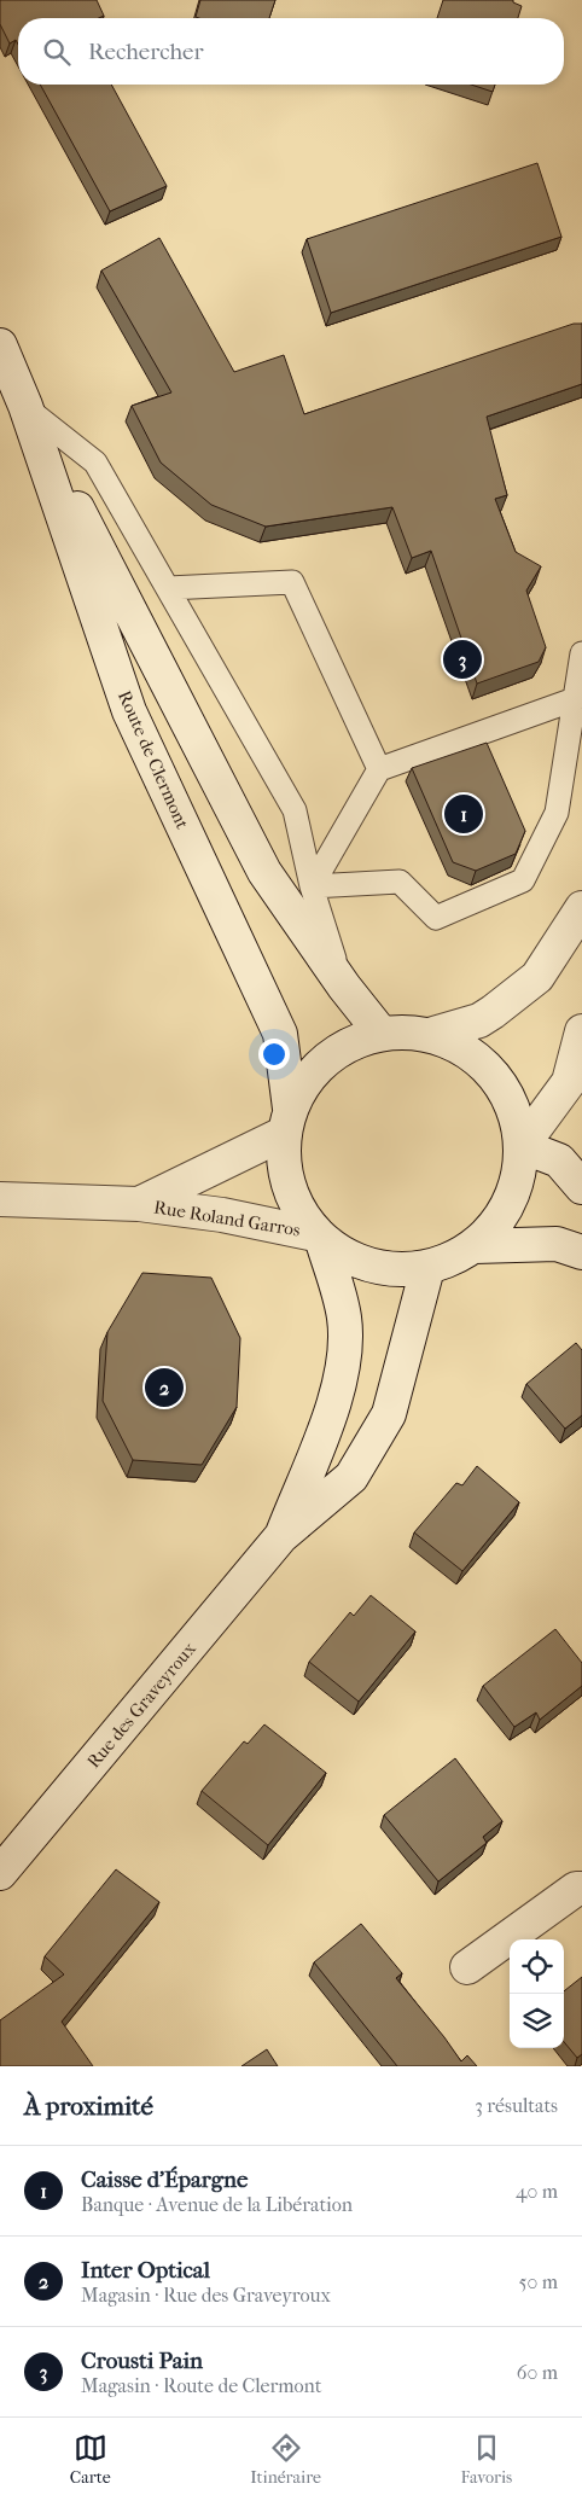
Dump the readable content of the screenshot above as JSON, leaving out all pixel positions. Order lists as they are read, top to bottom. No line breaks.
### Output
{"streets":{"main road":["Route de Clermont","Rue Roland Garros","Rue des Graveyroux"]},"crossings":[["Route de Clermont","Rue Roland Garros"],["Route de Clermont","Rue des Graveyroux"],["Rue Roland Garros","Rue des Graveyroux"]],"page":{"search":"Rechercher","pins":["3","1","2"],"heading":["À proximité","3 résultats"],"list":[{"mark":"1","name":"Caisse d'Épargne","note":"Banque · Avenue de la Libération","value":"40 m"},{"mark":"2","name":"Inter Optical","note":"Magasin · Rue des Graveyroux","value":"50 m"},{"mark":"3","name":"Crousti Pain","note":"Magasin · Route de Clermont","value":"60 m"}],"nav":["Carte","Itinéraire","Favoris"]}}
